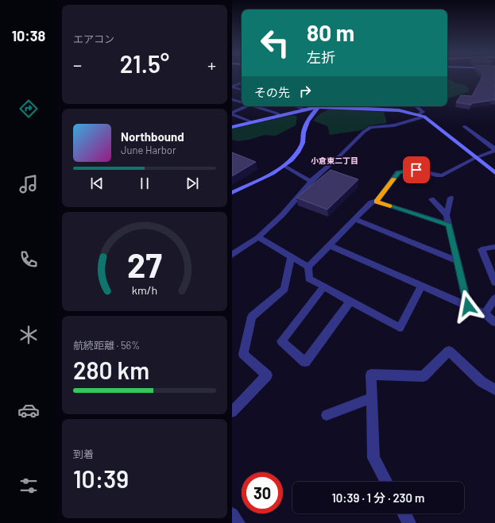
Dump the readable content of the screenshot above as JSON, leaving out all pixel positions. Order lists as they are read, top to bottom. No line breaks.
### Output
{"districts":["小倉東二丁目"],"page":{"tabs":"10:38","tile":["エアコン",["航続距離 · 56%","280 km"],["到着","10:39"]],"turn":["80 m","左折"],"heat":["−","21.5°","+"],"then":"その先","song":["Northbound","June Harbor"],"limit":"30","trip":"10:39 · 1 分 · 230 m","gauge":["27","km/h"]}}
